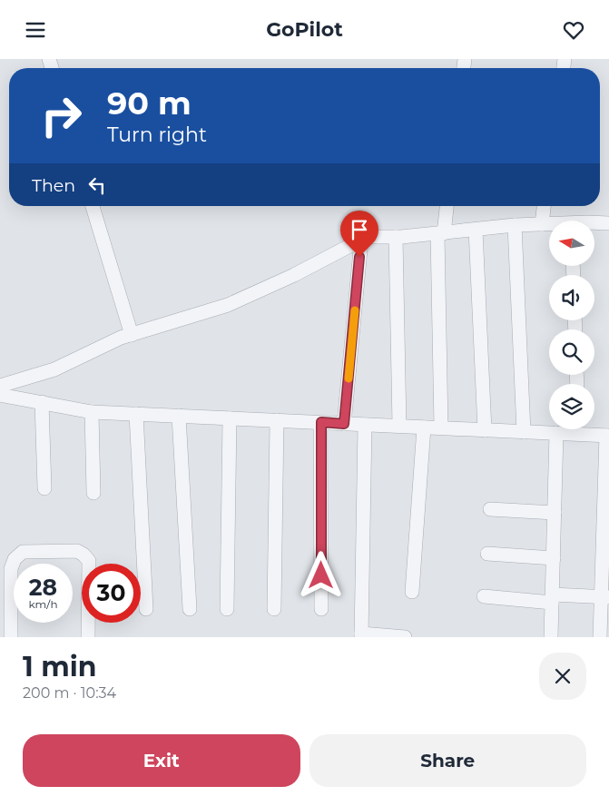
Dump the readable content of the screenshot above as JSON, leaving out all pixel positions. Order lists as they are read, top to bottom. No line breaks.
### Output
{"north":"left","page":{"header":"GoPilot","turn":["90 m","Turn right"],"then":"Then","speed":"28 km/h","limit":"30","heading":["1 min","200 m · 10:34"],"buttons":["Exit","Share"]}}
